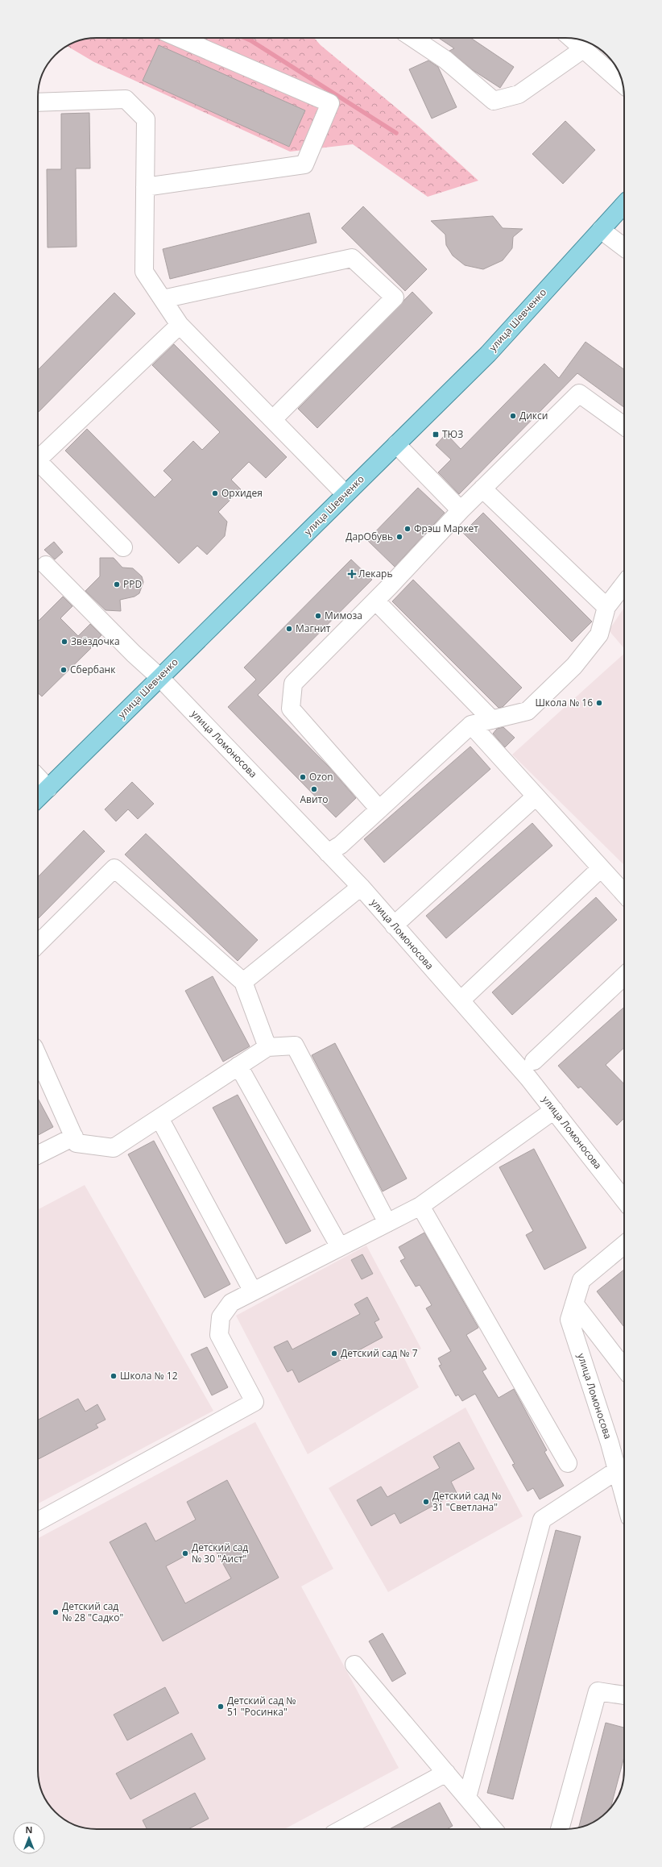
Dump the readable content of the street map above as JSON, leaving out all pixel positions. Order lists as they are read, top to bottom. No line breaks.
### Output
{"streets":{"main road":["улица Шевченко"],"street":["улица Ломоносова"]},"crossings":[["улица Шевченко","улица Ломоносова"]],"places":{"other":["Дикси","Орхидея","Фрэш Маркет","ДарОбувь","PPD","Мимоза","Магнит","Звёздочка","Сбербанк","Школа № 16","Ozon","Авито","Детский сад № 7","Школа № 12","Детский сад № 31 \"Светлана\"","Детский сад № 30 \"Аист\"","Детский сад № 28 \"Садко\"","Детский сад № 51 \"Росинка\""],"transit":["ТЮЗ"],"health":["Лекарь"]},"north":"top"}
